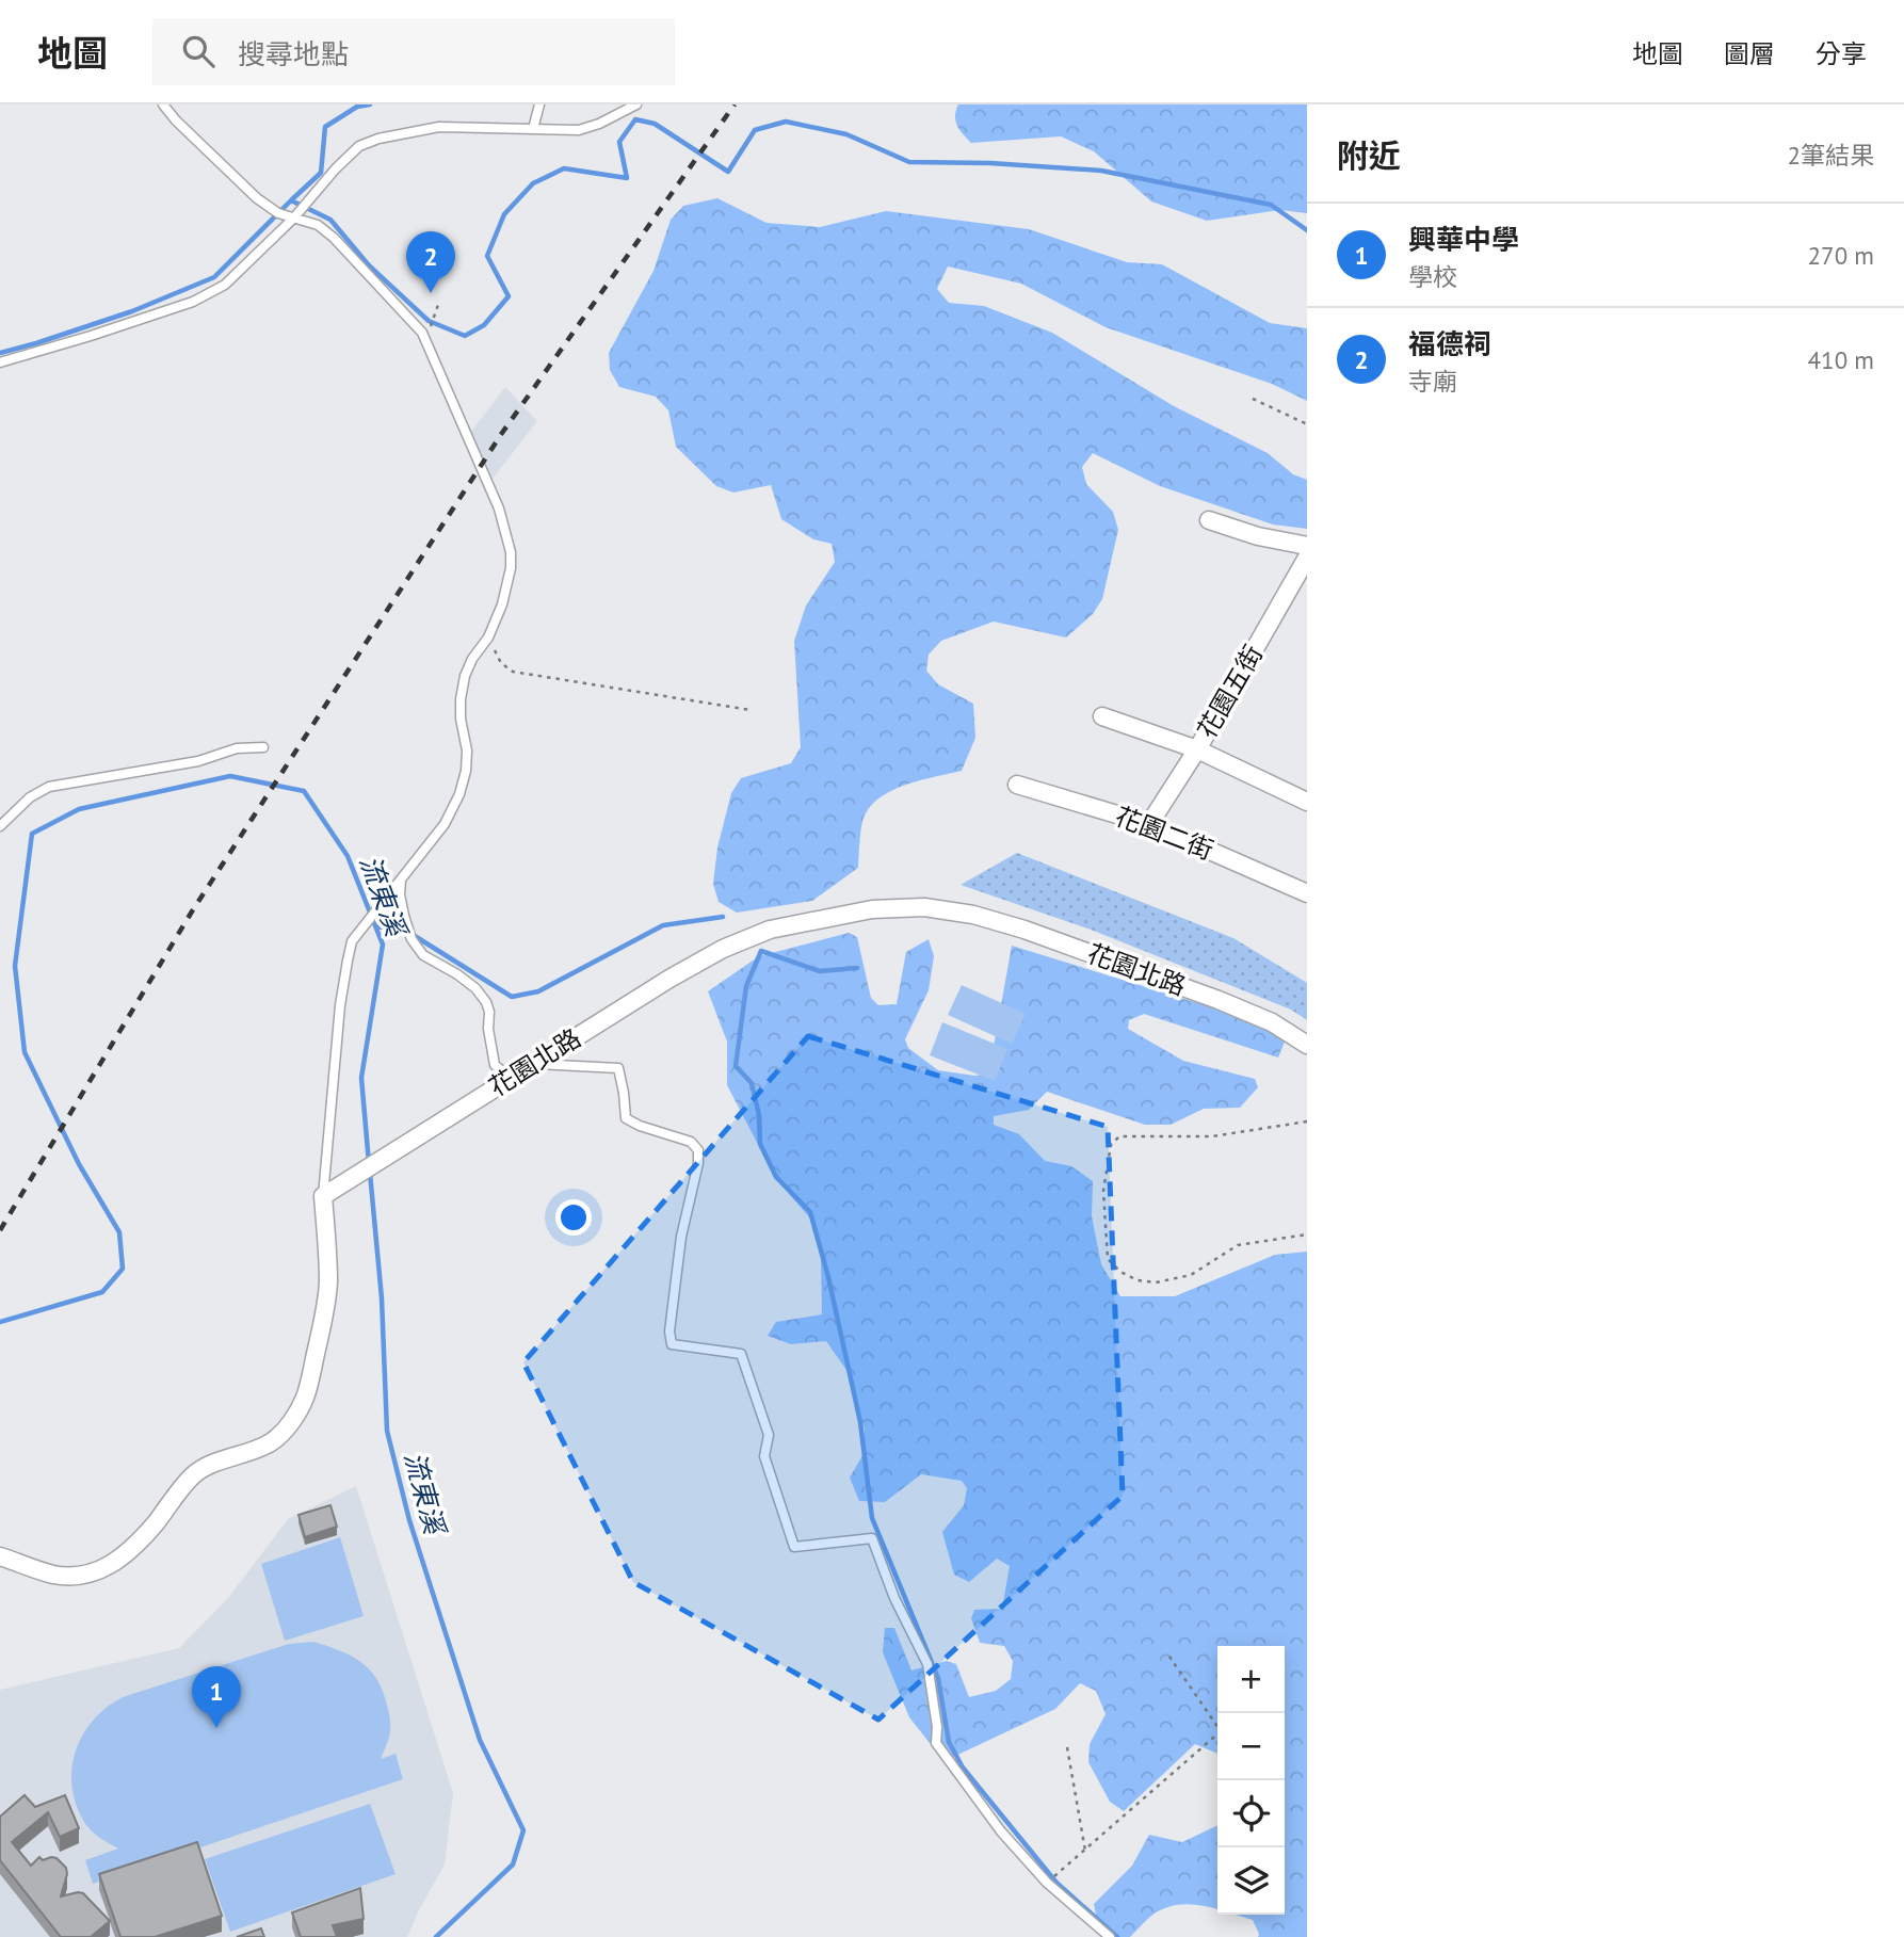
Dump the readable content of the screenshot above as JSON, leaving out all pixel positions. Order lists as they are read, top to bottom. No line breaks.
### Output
{"streets":{"street":["花園五街","花園二街","花園北路"]},"crossings":[["花園五街","花園二街"]],"water":["流東溪"],"page":{"header":"地圖","search":"搜尋地點","nav":["地圖","圖層","分享"],"heading":["附近","2筆結果"],"list":[{"mark":"1","name":"興華中學","note":"學校","value":"270 m"},{"mark":"2","name":"福德祠","note":"寺廟","value":"410 m"}],"pins":["2","1"],"map_buttons":["+","−"]}}
